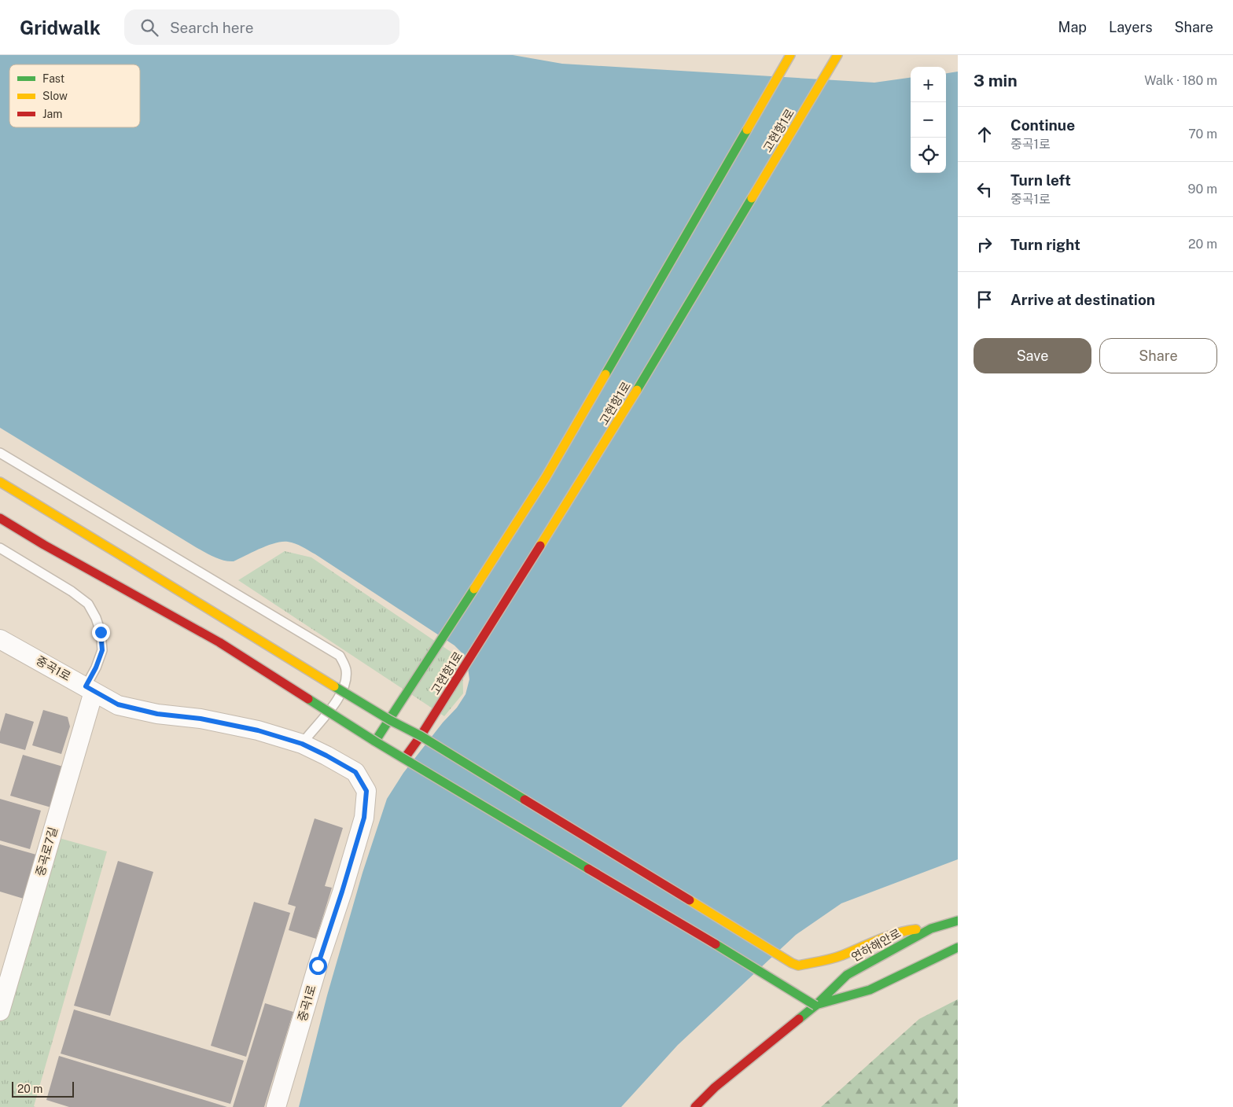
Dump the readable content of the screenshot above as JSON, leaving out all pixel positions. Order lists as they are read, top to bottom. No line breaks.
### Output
{"streets":{"street":["고현항1로","중곡1로","중곡로7길","연하해안로"]},"crossings":[["중곡1로","중곡로7길"]],"legend":["Fast","Slow","Jam"],"scale_bar":"20 m","page":{"header":"Gridwalk","search":"Search here","nav":["Map","Layers","Share"],"heading":["3 min","Walk · 180 m"],"map_buttons":["+","−"],"list":[["Continue","중곡1로","70 m"],["Turn left","중곡1로","90 m"],["Turn right","20 m"],"Arrive at destination"],"buttons":["Save","Share"],"scale":"20 m"}}
